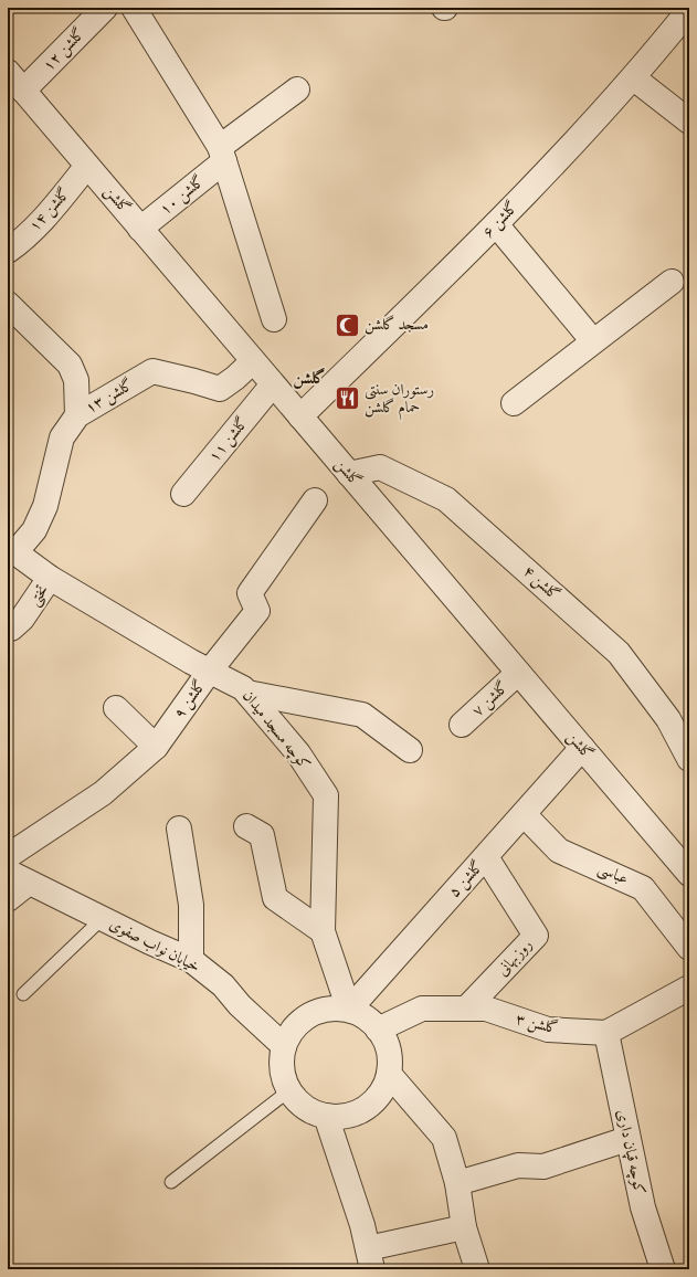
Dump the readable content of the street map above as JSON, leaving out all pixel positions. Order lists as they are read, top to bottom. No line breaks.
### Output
{"streets":{"street":["گلشن ۱۲","گلشن ۱۰","گلشن","گلشن ۱۴","گلشن ۶","گلشن ۱۳","گلشن ۱۱","گلشن ۴","تختی","گلشن ۹","گلشن ۷","کوچه مسجد میدان","عباسی","گلشن ۵","خیابان نواب صفوی","روزبهانی","گلشن ۳","کوچه قپان داری"]},"crossings":[["گلشن ۱۲","گلشن"],["گلشن ۱۰","گلشن"],["گلشن","گلشن ۱۴"],["گلشن","گلشن ۶"],["گلشن","گلشن ۱۳"],["گلشن","گلشن ۱۱"],["گلشن","گلشن ۴"],["گلشن","گلشن ۷"],["گلشن","گلشن ۵"],["گلشن ۱۳","کوچه مسجد میدان"],["تختی","کوچه مسجد میدان"],["گلشن ۹","کوچه مسجد میدان"],["کوچه مسجد میدان","گلشن ۵"],["کوچه مسجد میدان","خیابان نواب صفوی"],["کوچه مسجد میدان","گلشن ۳"],["عباسی","گلشن ۵"],["گلشن ۵","خیابان نواب صفوی"],["گلشن ۵","روزبهانی"],["گلشن ۵","گلشن ۳"],["خیابان نواب صفوی","گلشن ۳"],["روزبهانی","گلشن ۳"],["گلشن ۳","کوچه قپان داری"]],"districts":["گلشن"],"places":{"mosque":["مسجد گلشن"],"restaurant":["رستوران سنتی حمام گلشن"]}}
